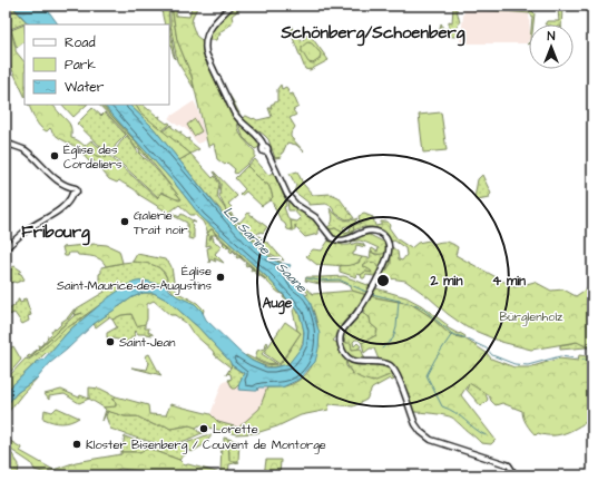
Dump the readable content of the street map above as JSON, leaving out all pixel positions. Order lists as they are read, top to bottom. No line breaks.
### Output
{"districts":["Schönberg/Schoenberg","Fribourg","Auge"],"water":["La Sarine / Saane"],"parks":["Bürglenholz"],"places":["Église des Cordeliers","Galerie Trait noir","Église Saint-Maurice-des-Augustins","Saint-Jean","Lorette","Kloster Bisenberg / Couvent de Montorge"],"legend":["Road","Park","Water"],"north":"top","rings":["2 min","4 min"]}
